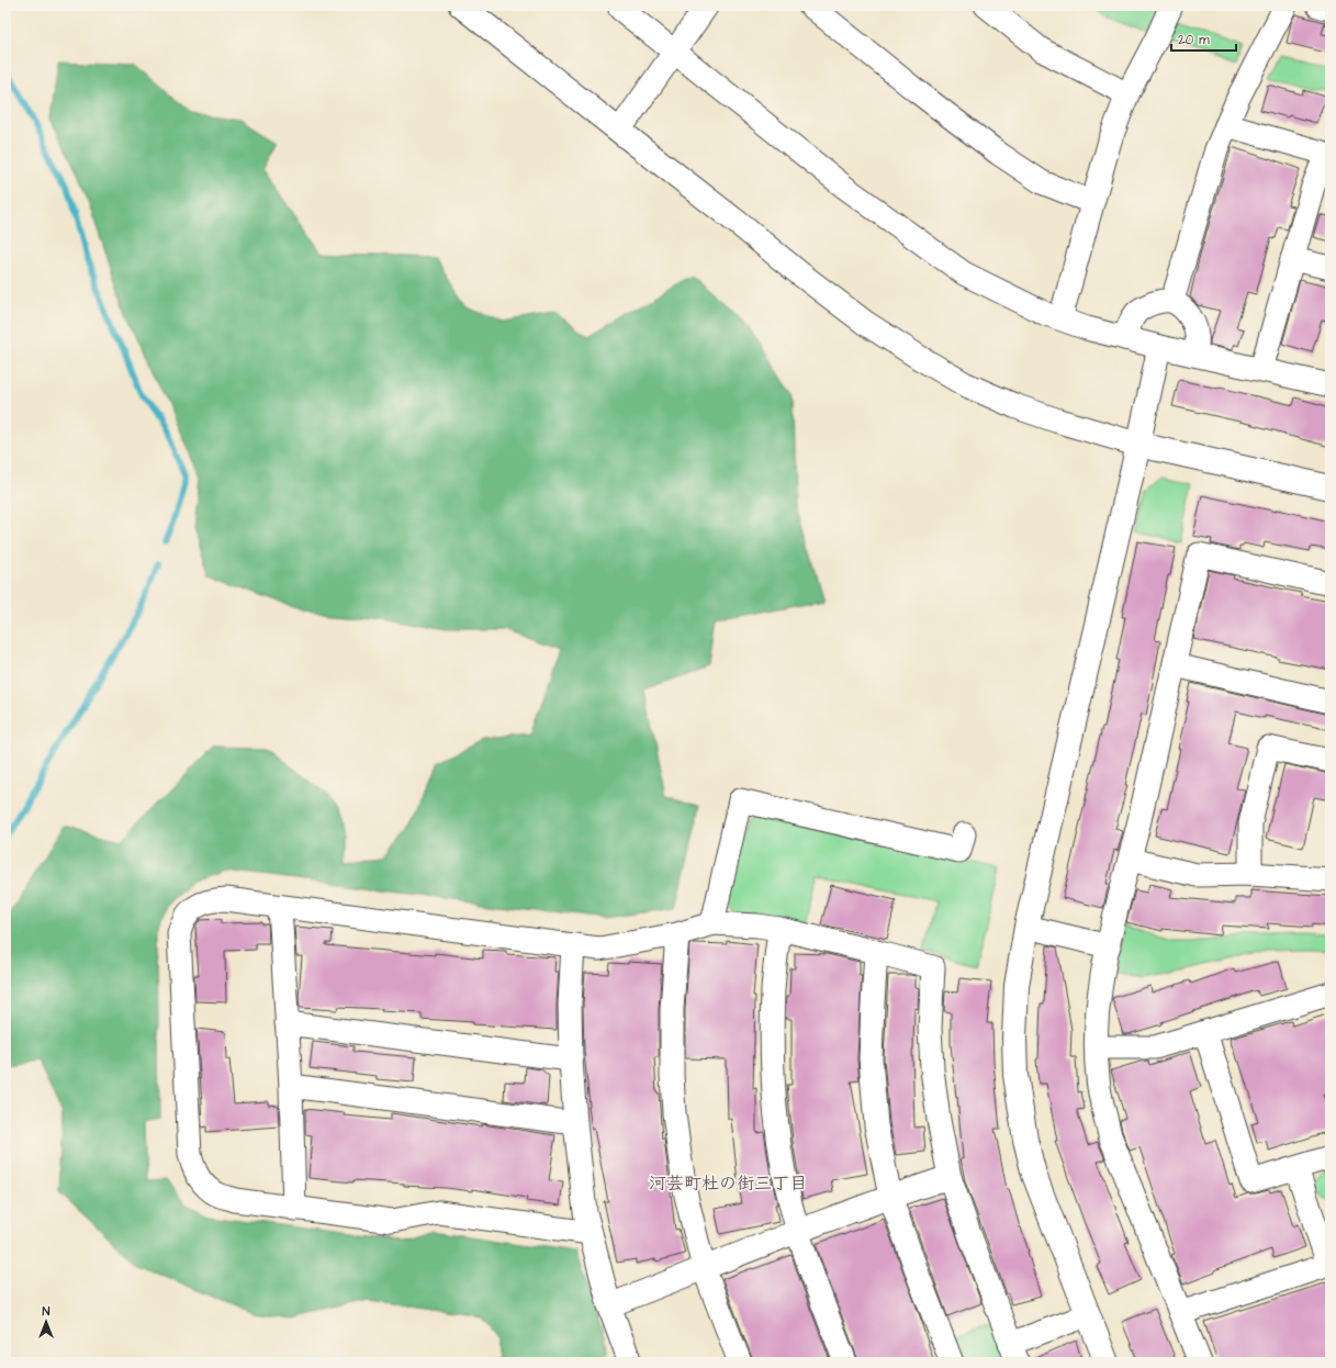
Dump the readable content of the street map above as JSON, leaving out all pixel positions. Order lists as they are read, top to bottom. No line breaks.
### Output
{"districts":["河芸町杜の街三丁目"],"scale_bar":"20 m","north":"top"}
